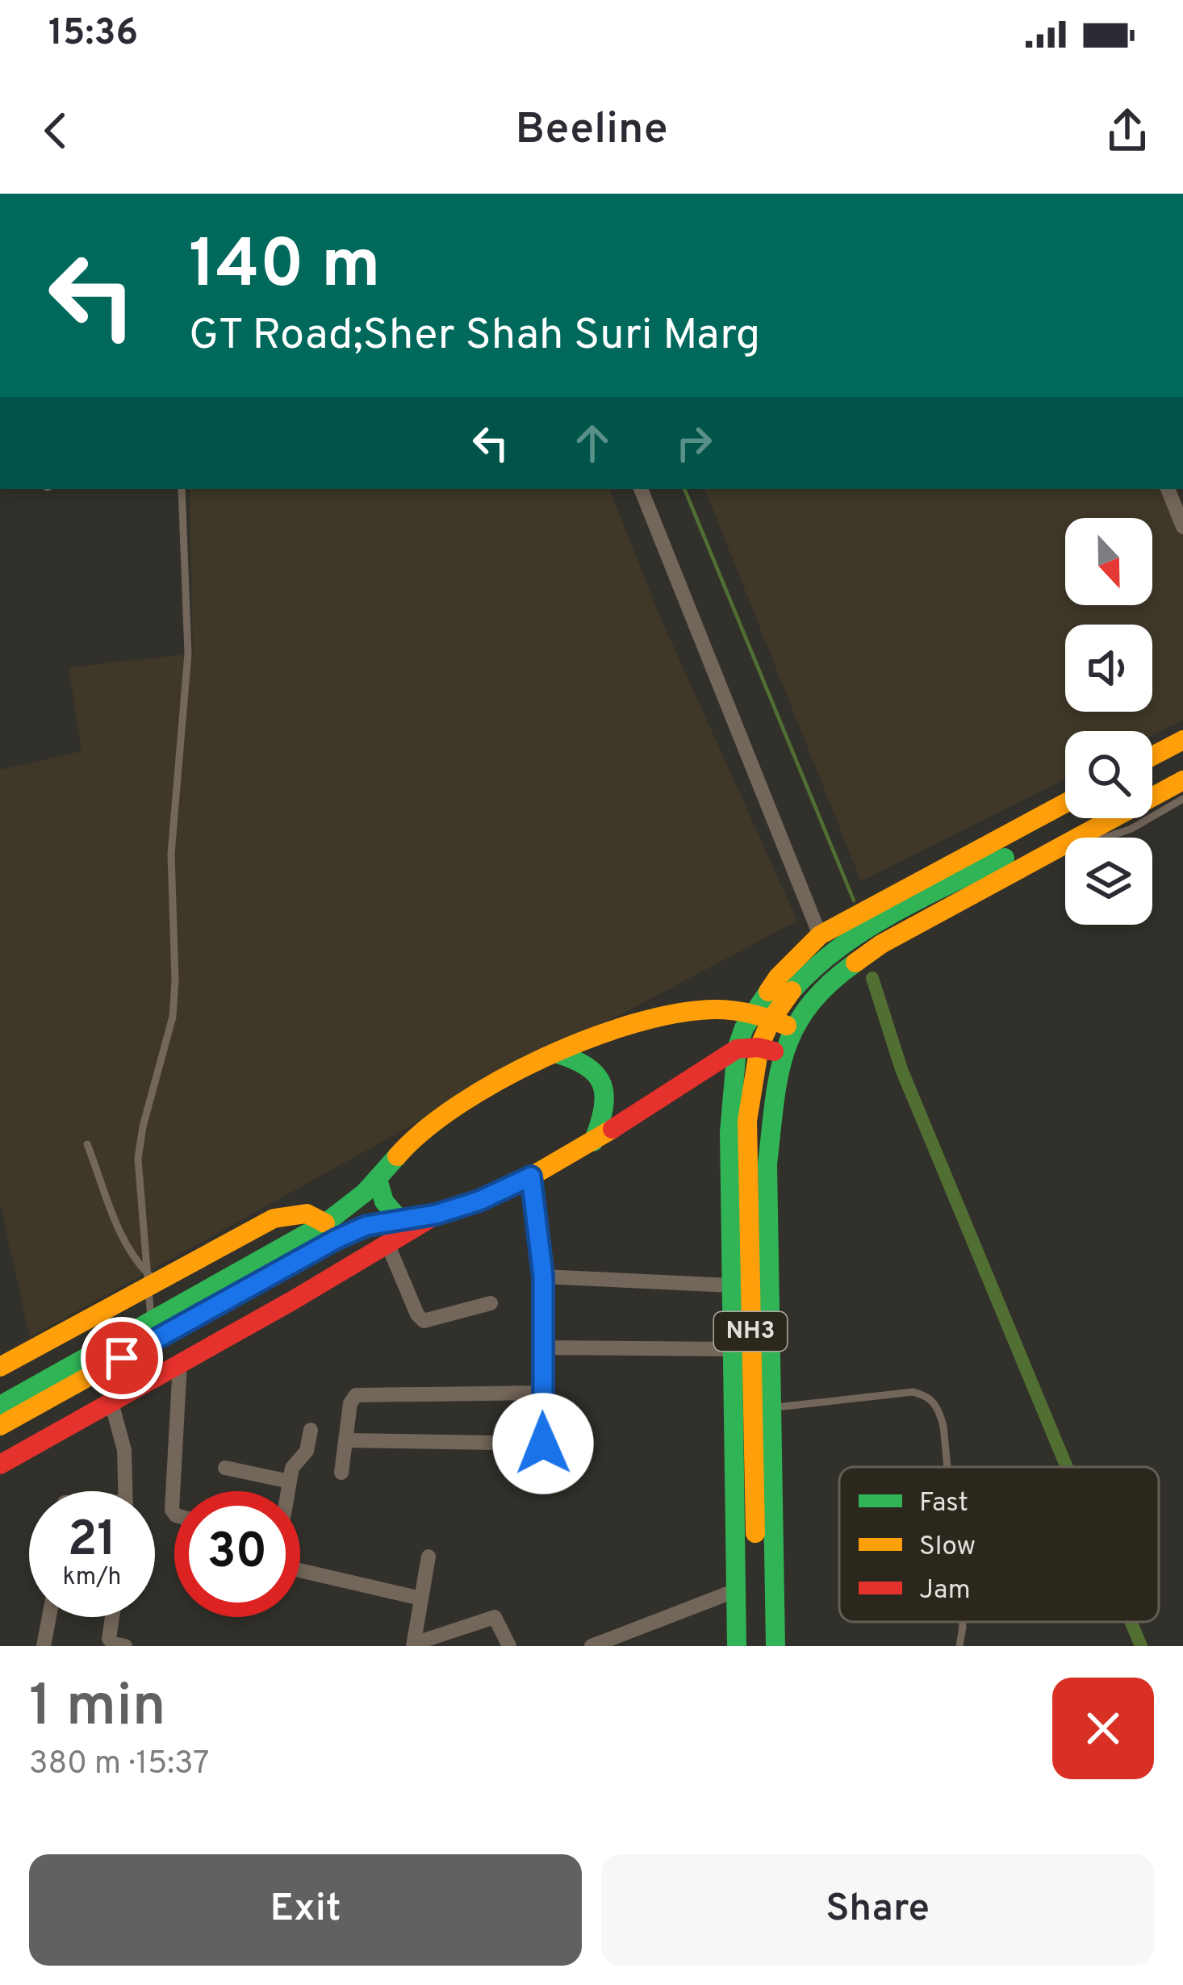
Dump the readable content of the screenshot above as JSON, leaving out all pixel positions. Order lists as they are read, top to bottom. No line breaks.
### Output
{"streets":{"main road":["NH3"]},"legend":["Fast","Slow","Jam"],"north":"bottom","page":{"status":"15:36","header":"Beeline","turn":["140 m","GT Road;Sher Shah Suri Marg"],"speed":"21 km/h","limit":"30","heading":["1 min","380 m · 15:37"],"buttons":["Exit","Share"]}}
